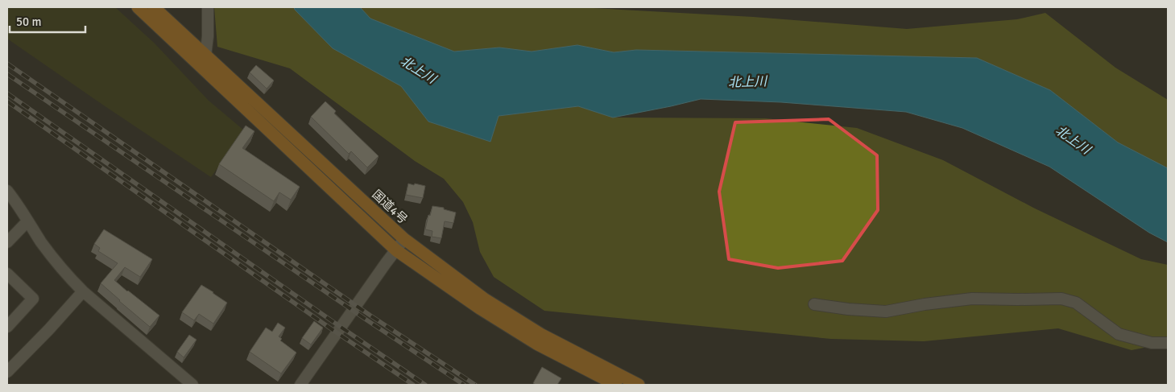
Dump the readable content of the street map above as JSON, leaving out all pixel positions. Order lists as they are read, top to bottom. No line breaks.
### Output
{"streets":{"highway":["国道4号"]},"water":["北上川"],"scale_bar":"50 m"}
